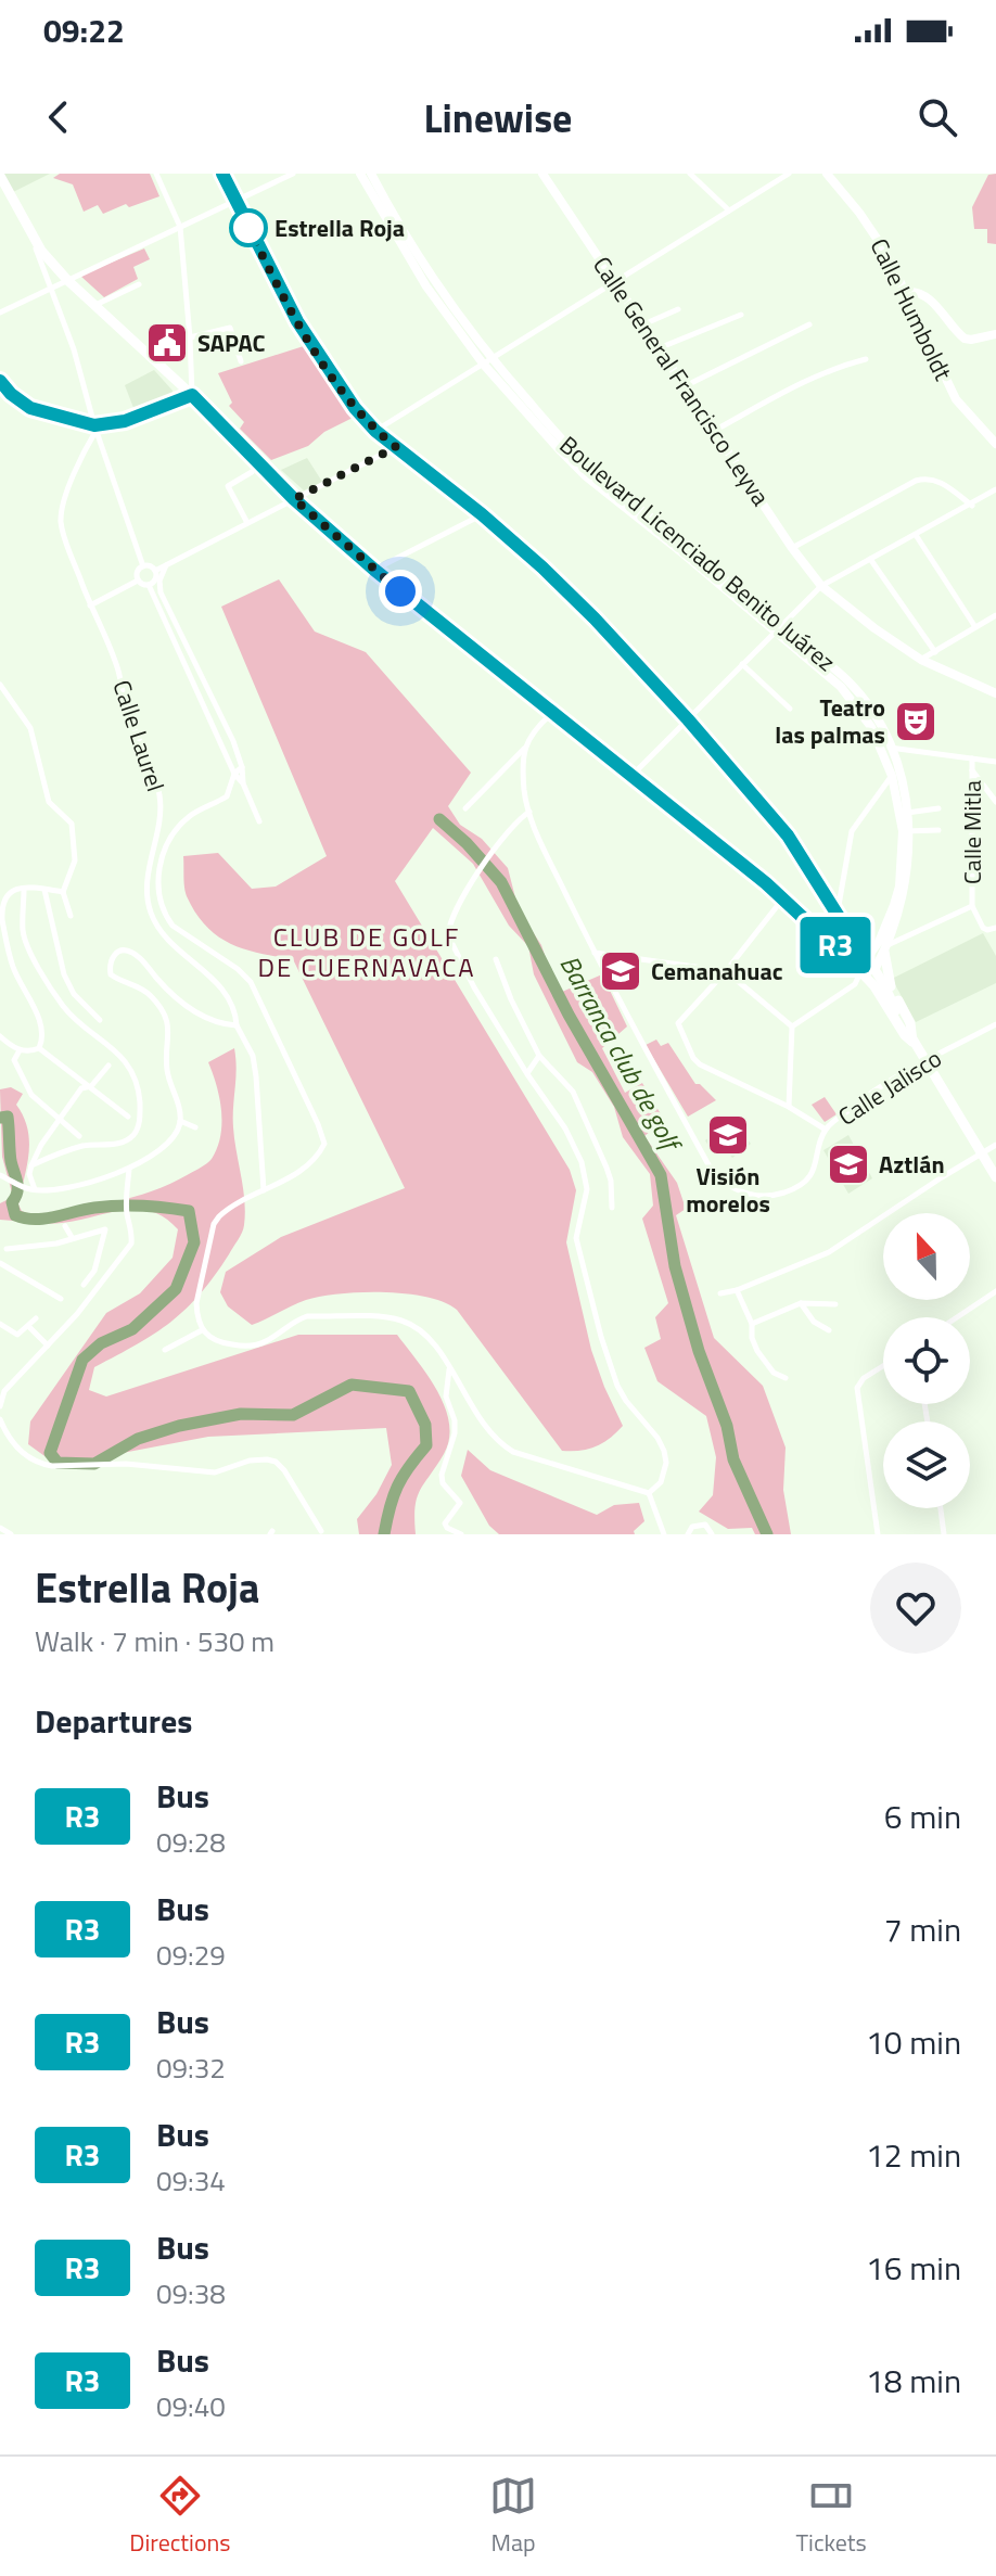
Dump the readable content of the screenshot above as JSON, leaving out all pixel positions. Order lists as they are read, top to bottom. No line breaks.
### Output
{"streets":{"street":["Calle Humboldt","Calle General Francisco Leyva","Boulevard Licenciado Benito Juárez","Calle Laurel","Calle Mitla","Calle Jalisco"]},"districts":["CLUB DE GOLF DE CUERNAVACA"],"water":["Barranca club de golf"],"places":{"other":["Estrella Roja"],"public building":["SAPAC"],"theatre":["Teatro las palmas"],"school or university":["Cemanahuac","Visión morelos","Aztlán"]},"lines":["bus line R3"],"north":"top","page":{"status":"09:22","header":"Linewise","on_map":"R3","heading":[["Estrella Roja","Walk · 7 min · 530 m"],"Departures"],"list":[{"mark":"R3","name":"Bus","note":"09:28","value":"6 min"},{"mark":"R3","name":"Bus","note":"09:29","value":"7 min"},{"mark":"R3","name":"Bus","note":"09:32","value":"10 min"},{"mark":"R3","name":"Bus","note":"09:34","value":"12 min"},{"mark":"R3","name":"Bus","note":"09:38","value":"16 min"},{"mark":"R3","name":"Bus","note":"09:40","value":"18 min"}],"tabs":["Directions","Map","Tickets"]}}
